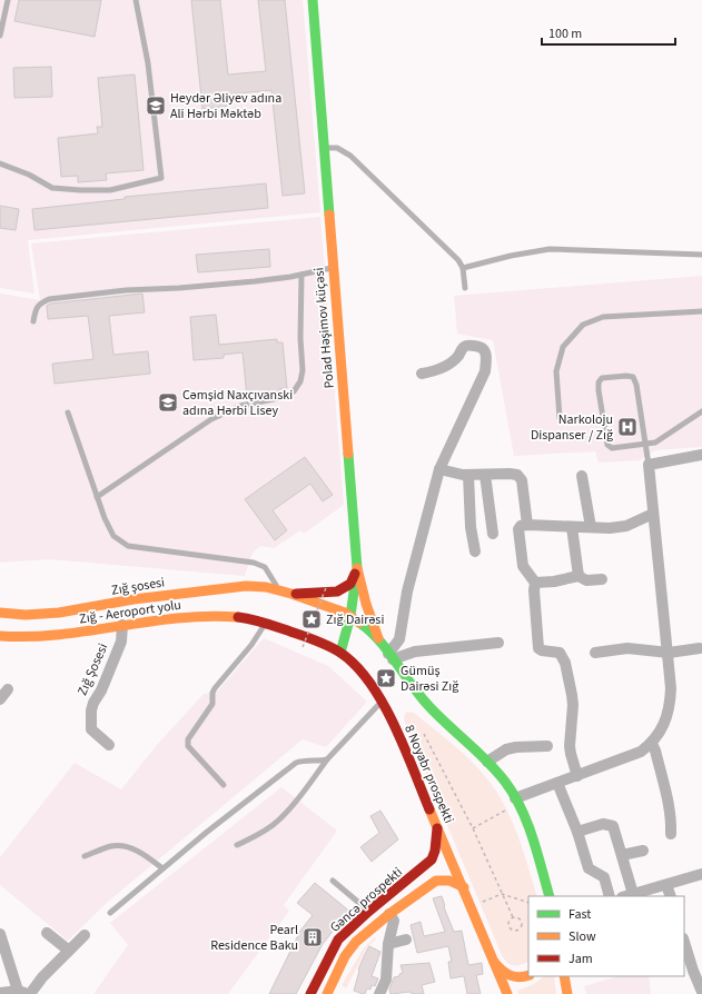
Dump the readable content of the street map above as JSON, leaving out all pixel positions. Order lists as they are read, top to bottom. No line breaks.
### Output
{"streets":{"main road":["Polad Həşimov küçəsi","Zığ şosesi","Zığ - Aeroport yolu","8 Noyabr prospekti","Gəncə prospekti"],"street":["Zığ Şosesi"]},"crossings":[["Polad Həşimov küçəsi","8 Noyabr prospekti"],["Zığ - Aeroport yolu","Zığ Şosesi"],["Zığ - Aeroport yolu","8 Noyabr prospekti"],["8 Noyabr prospekti","Gəncə prospekti"]],"places":{"school or university":["Heydər Əliyev adına Ali Hərbi Məktəb","Cəmşid Naxçıvanski adına Hərbi Lisey"],"hospital":["Narkoloju Dispanser / Zığ"],"place":["Zığ Dairəsi","Gümüş Dairəsi Zığ"],"building":["Pearl Residence Baku"]},"legend":["Fast","Slow","Jam"],"scale_bar":"100 m"}
